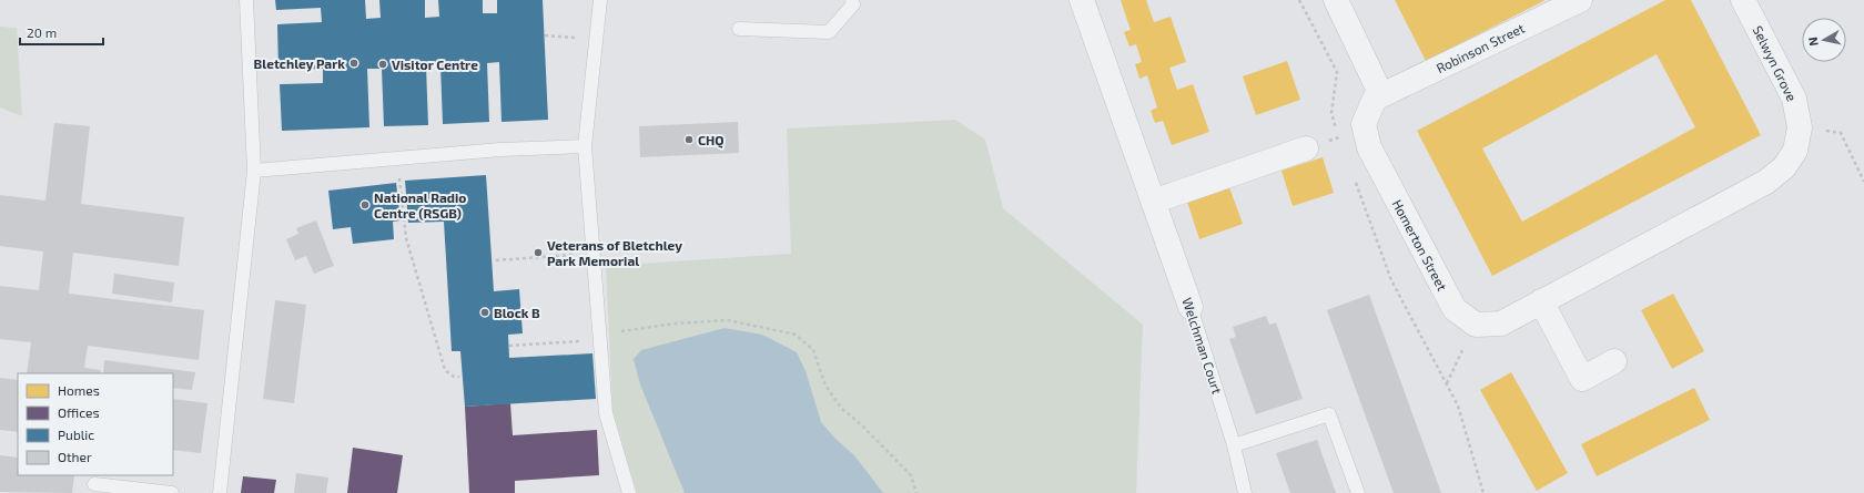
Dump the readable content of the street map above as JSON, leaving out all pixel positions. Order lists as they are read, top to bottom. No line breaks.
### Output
{"streets":{"street":["Robinson Street","Selwyn Grove","Homerton Street","Welchman Court"]},"crossings":[["Robinson Street","Homerton Street"]],"places":["Bletchley Park","Visitor Centre","CHQ","National Radio Centre (RSGB)","Veterans of Bletchley Park Memorial","Block B"],"legend":["Homes","Offices","Public","Other"],"scale_bar":"20 m","north":"left"}
